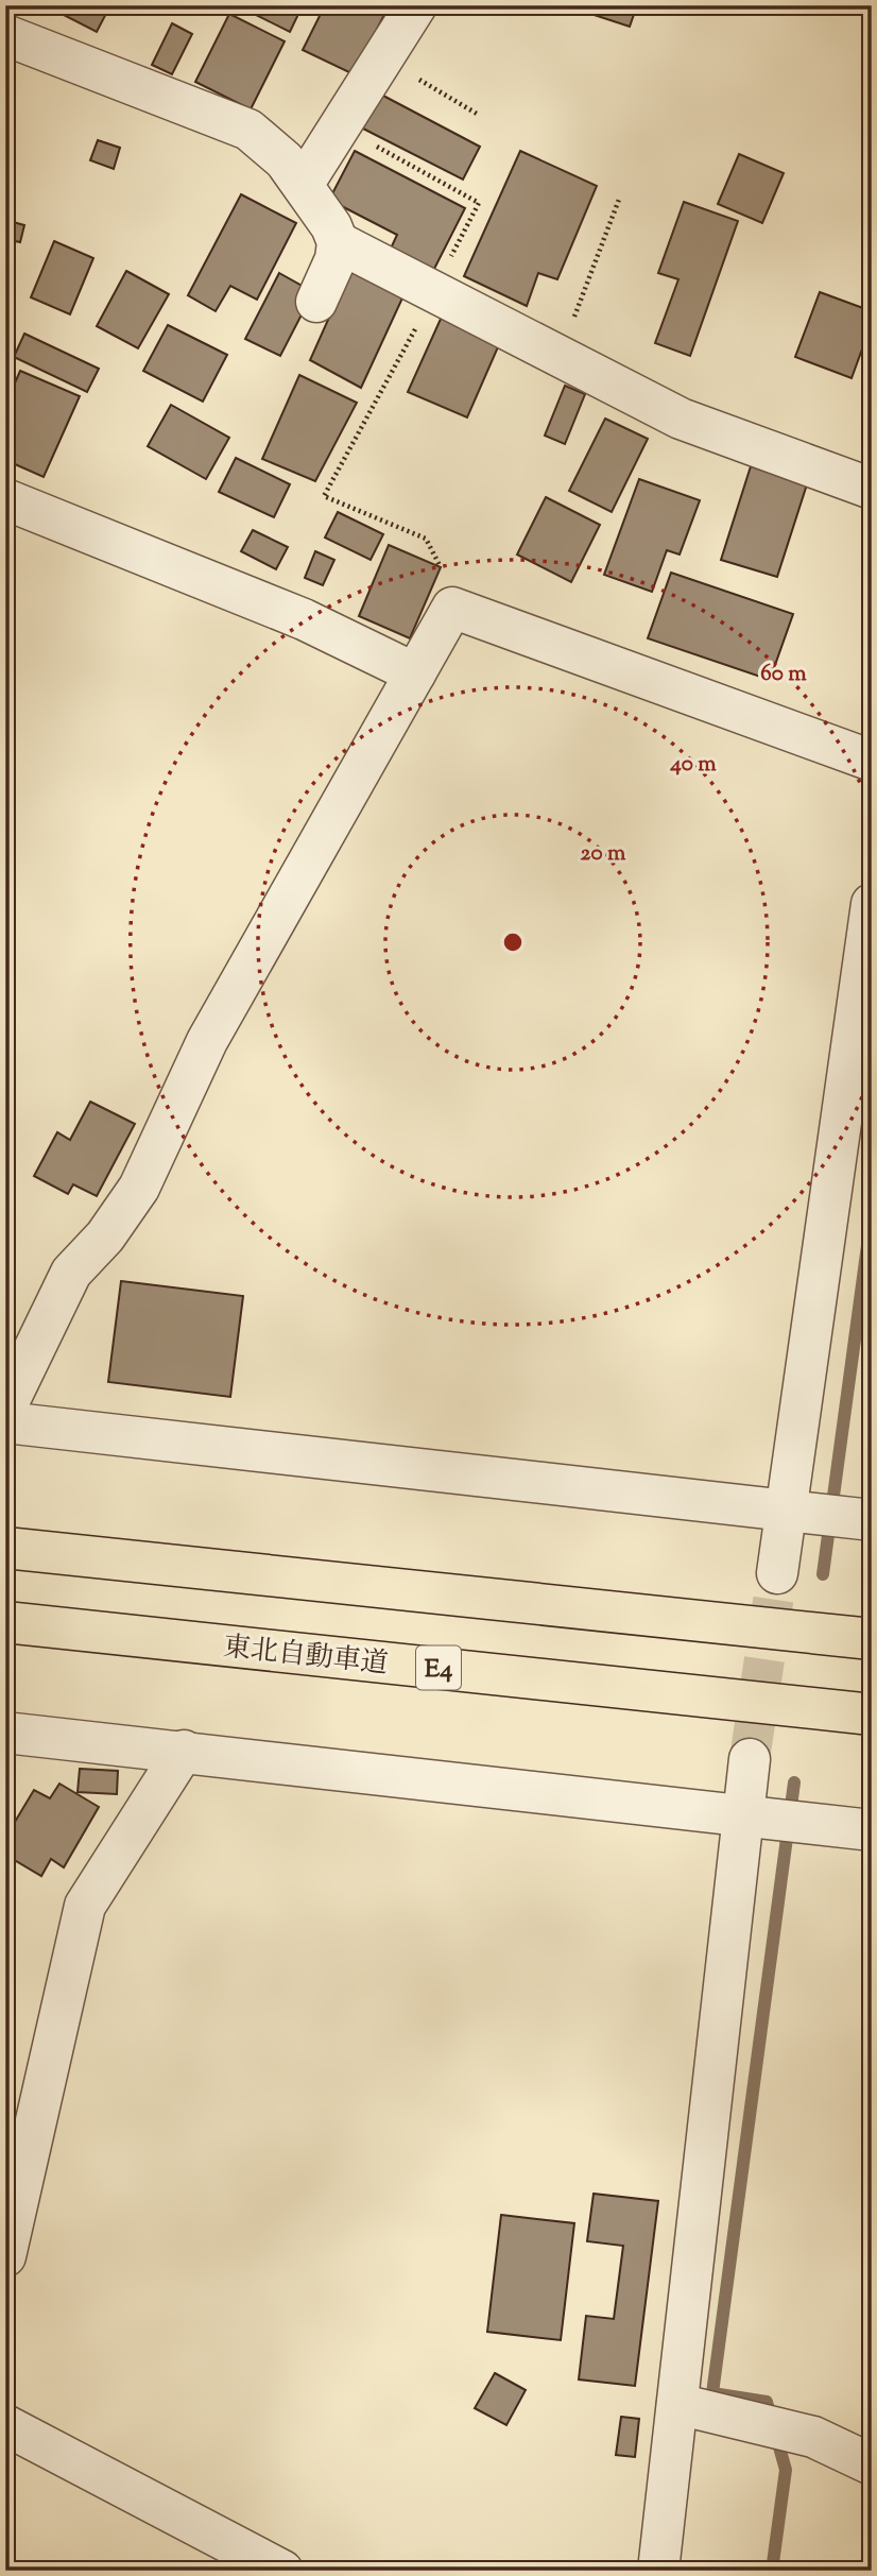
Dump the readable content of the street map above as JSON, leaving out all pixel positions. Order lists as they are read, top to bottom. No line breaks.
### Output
{"streets":{"highway":["東北自動車道","E4"]},"rings":["60 m","40 m","20 m"]}
